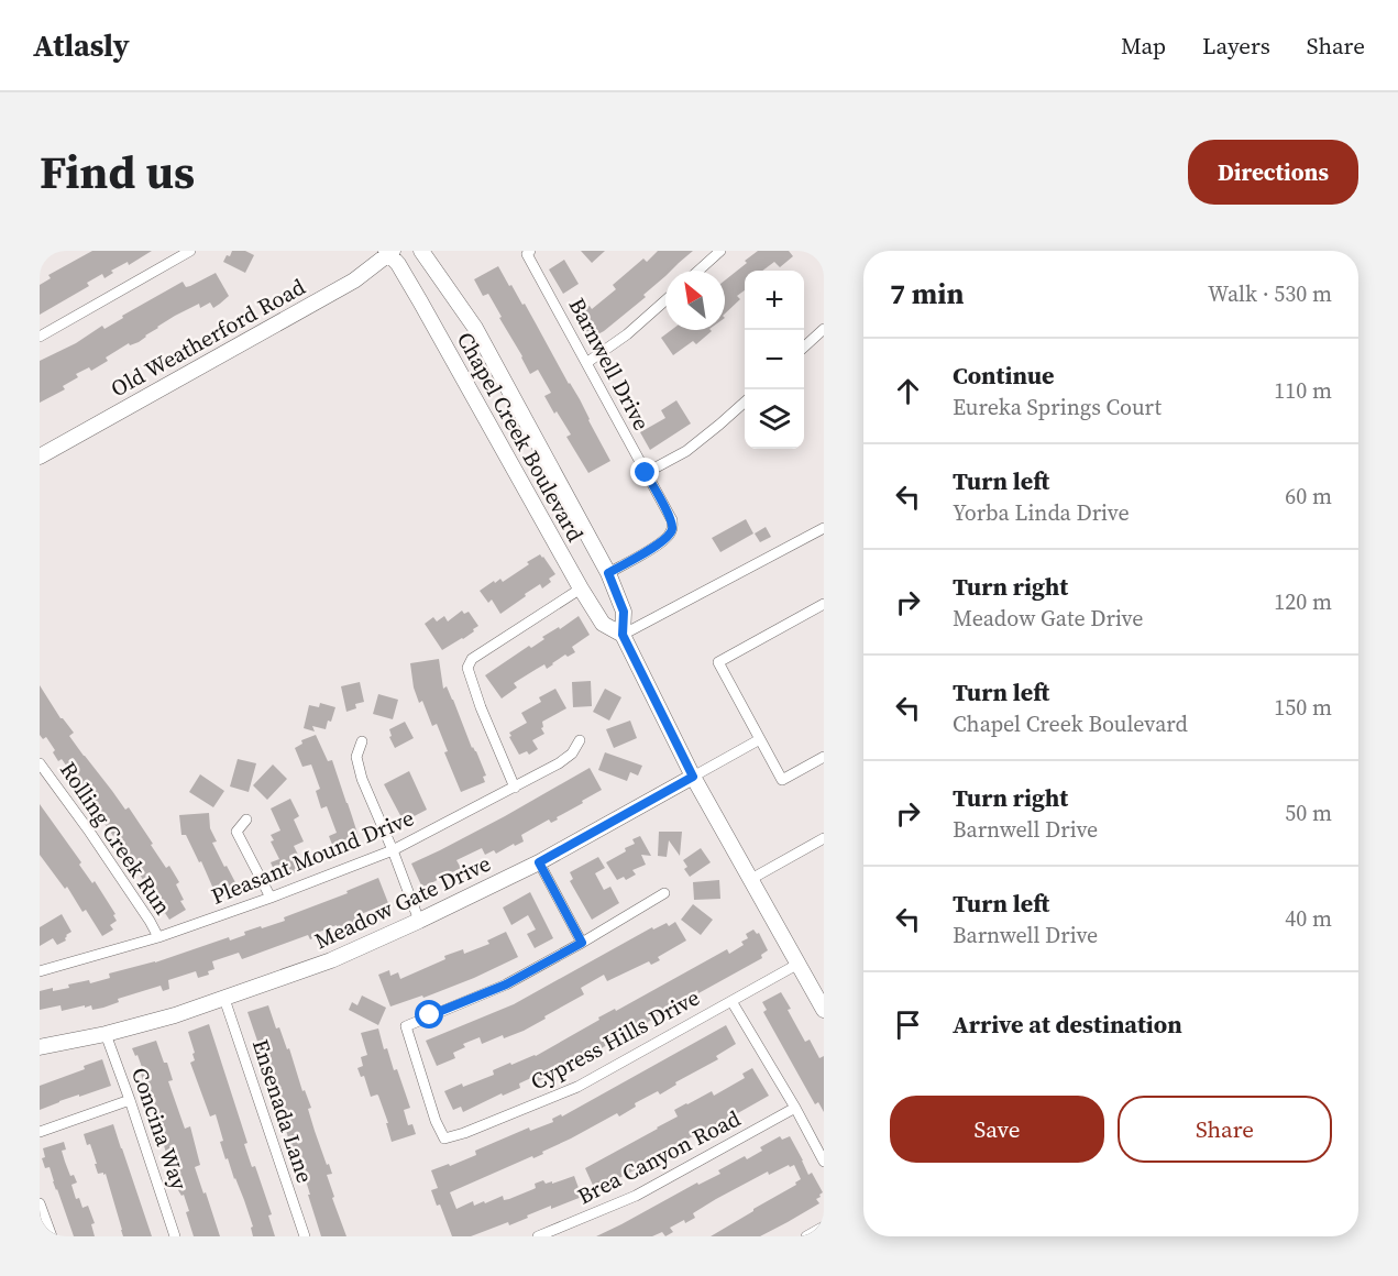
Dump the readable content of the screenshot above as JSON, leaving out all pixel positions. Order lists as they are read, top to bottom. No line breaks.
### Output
{"streets":{"main road":["Old Weatherford Road","Chapel Creek Boulevard","Meadow Gate Drive"],"street":["Barnwell Drive","Rolling Creek Run","Pleasant Mound Drive","Cypress Hills Drive","Ensenada Lane","Concina Way","Brea Canyon Road"]},"crossings":[["Old Weatherford Road","Chapel Creek Boulevard"],["Barnwell Drive","Chapel Creek Boulevard"],["Chapel Creek Boulevard","Meadow Gate Drive"],["Chapel Creek Boulevard","Cypress Hills Drive"],["Rolling Creek Run","Pleasant Mound Drive"],["Meadow Gate Drive","Ensenada Lane"],["Meadow Gate Drive","Concina Way"]],"north":"top left","page":{"header":"Atlasly","nav":["Map","Layers","Share"],"title":"Find us","buttons":["Directions",["Save","Share"]],"heading":["7 min","Walk · 530 m"],"map_buttons":["+","−"],"list":[["Continue","Eureka Springs Court","110 m"],["Turn left","Yorba Linda Drive","60 m"],["Turn right","Meadow Gate Drive","120 m"],["Turn left","Chapel Creek Boulevard","150 m"],["Turn right","Barnwell Drive","50 m"],["Turn left","Barnwell Drive","40 m"],"Arrive at destination"]}}
